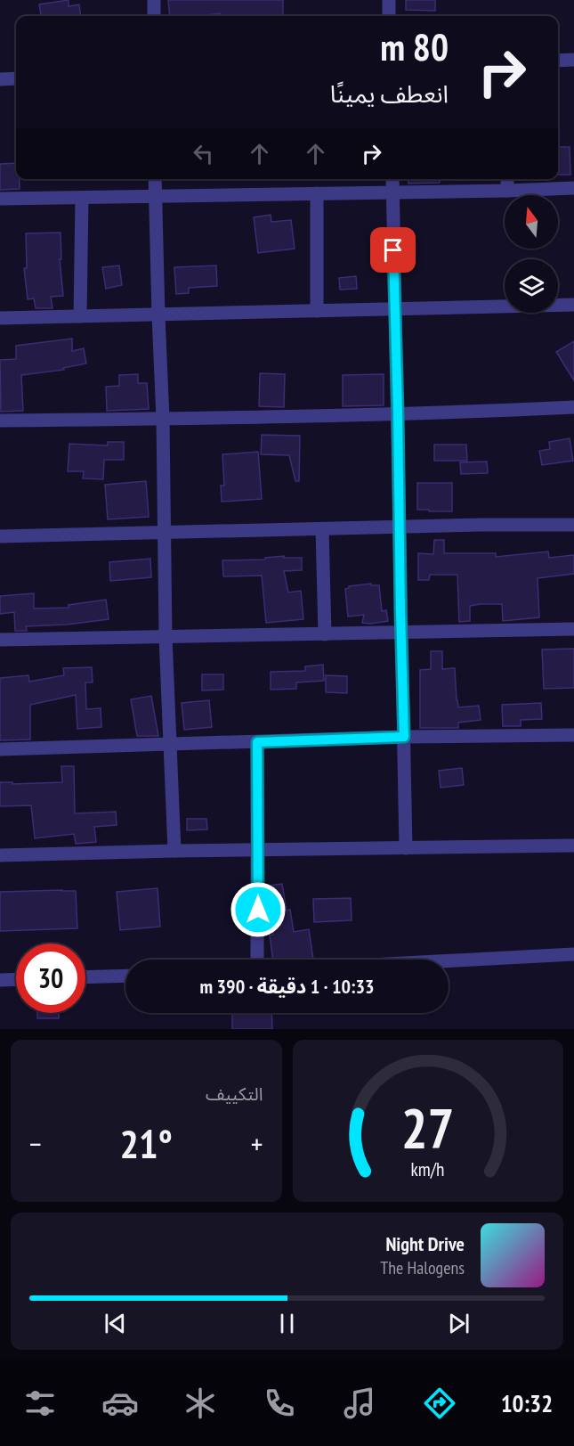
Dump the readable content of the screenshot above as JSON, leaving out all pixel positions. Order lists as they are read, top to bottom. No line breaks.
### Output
{"north":"top","page":{"turn":["80 m","انعطف يمينًا"],"limit":"30","trip":"10:33 · 1 دقيقة · 390 m","tile":"التكييف","heat":["−","21°","+"],"song":["Night Drive","The Halogens"],"tabs":"10:32","gauge":["27","km/h"]}}
